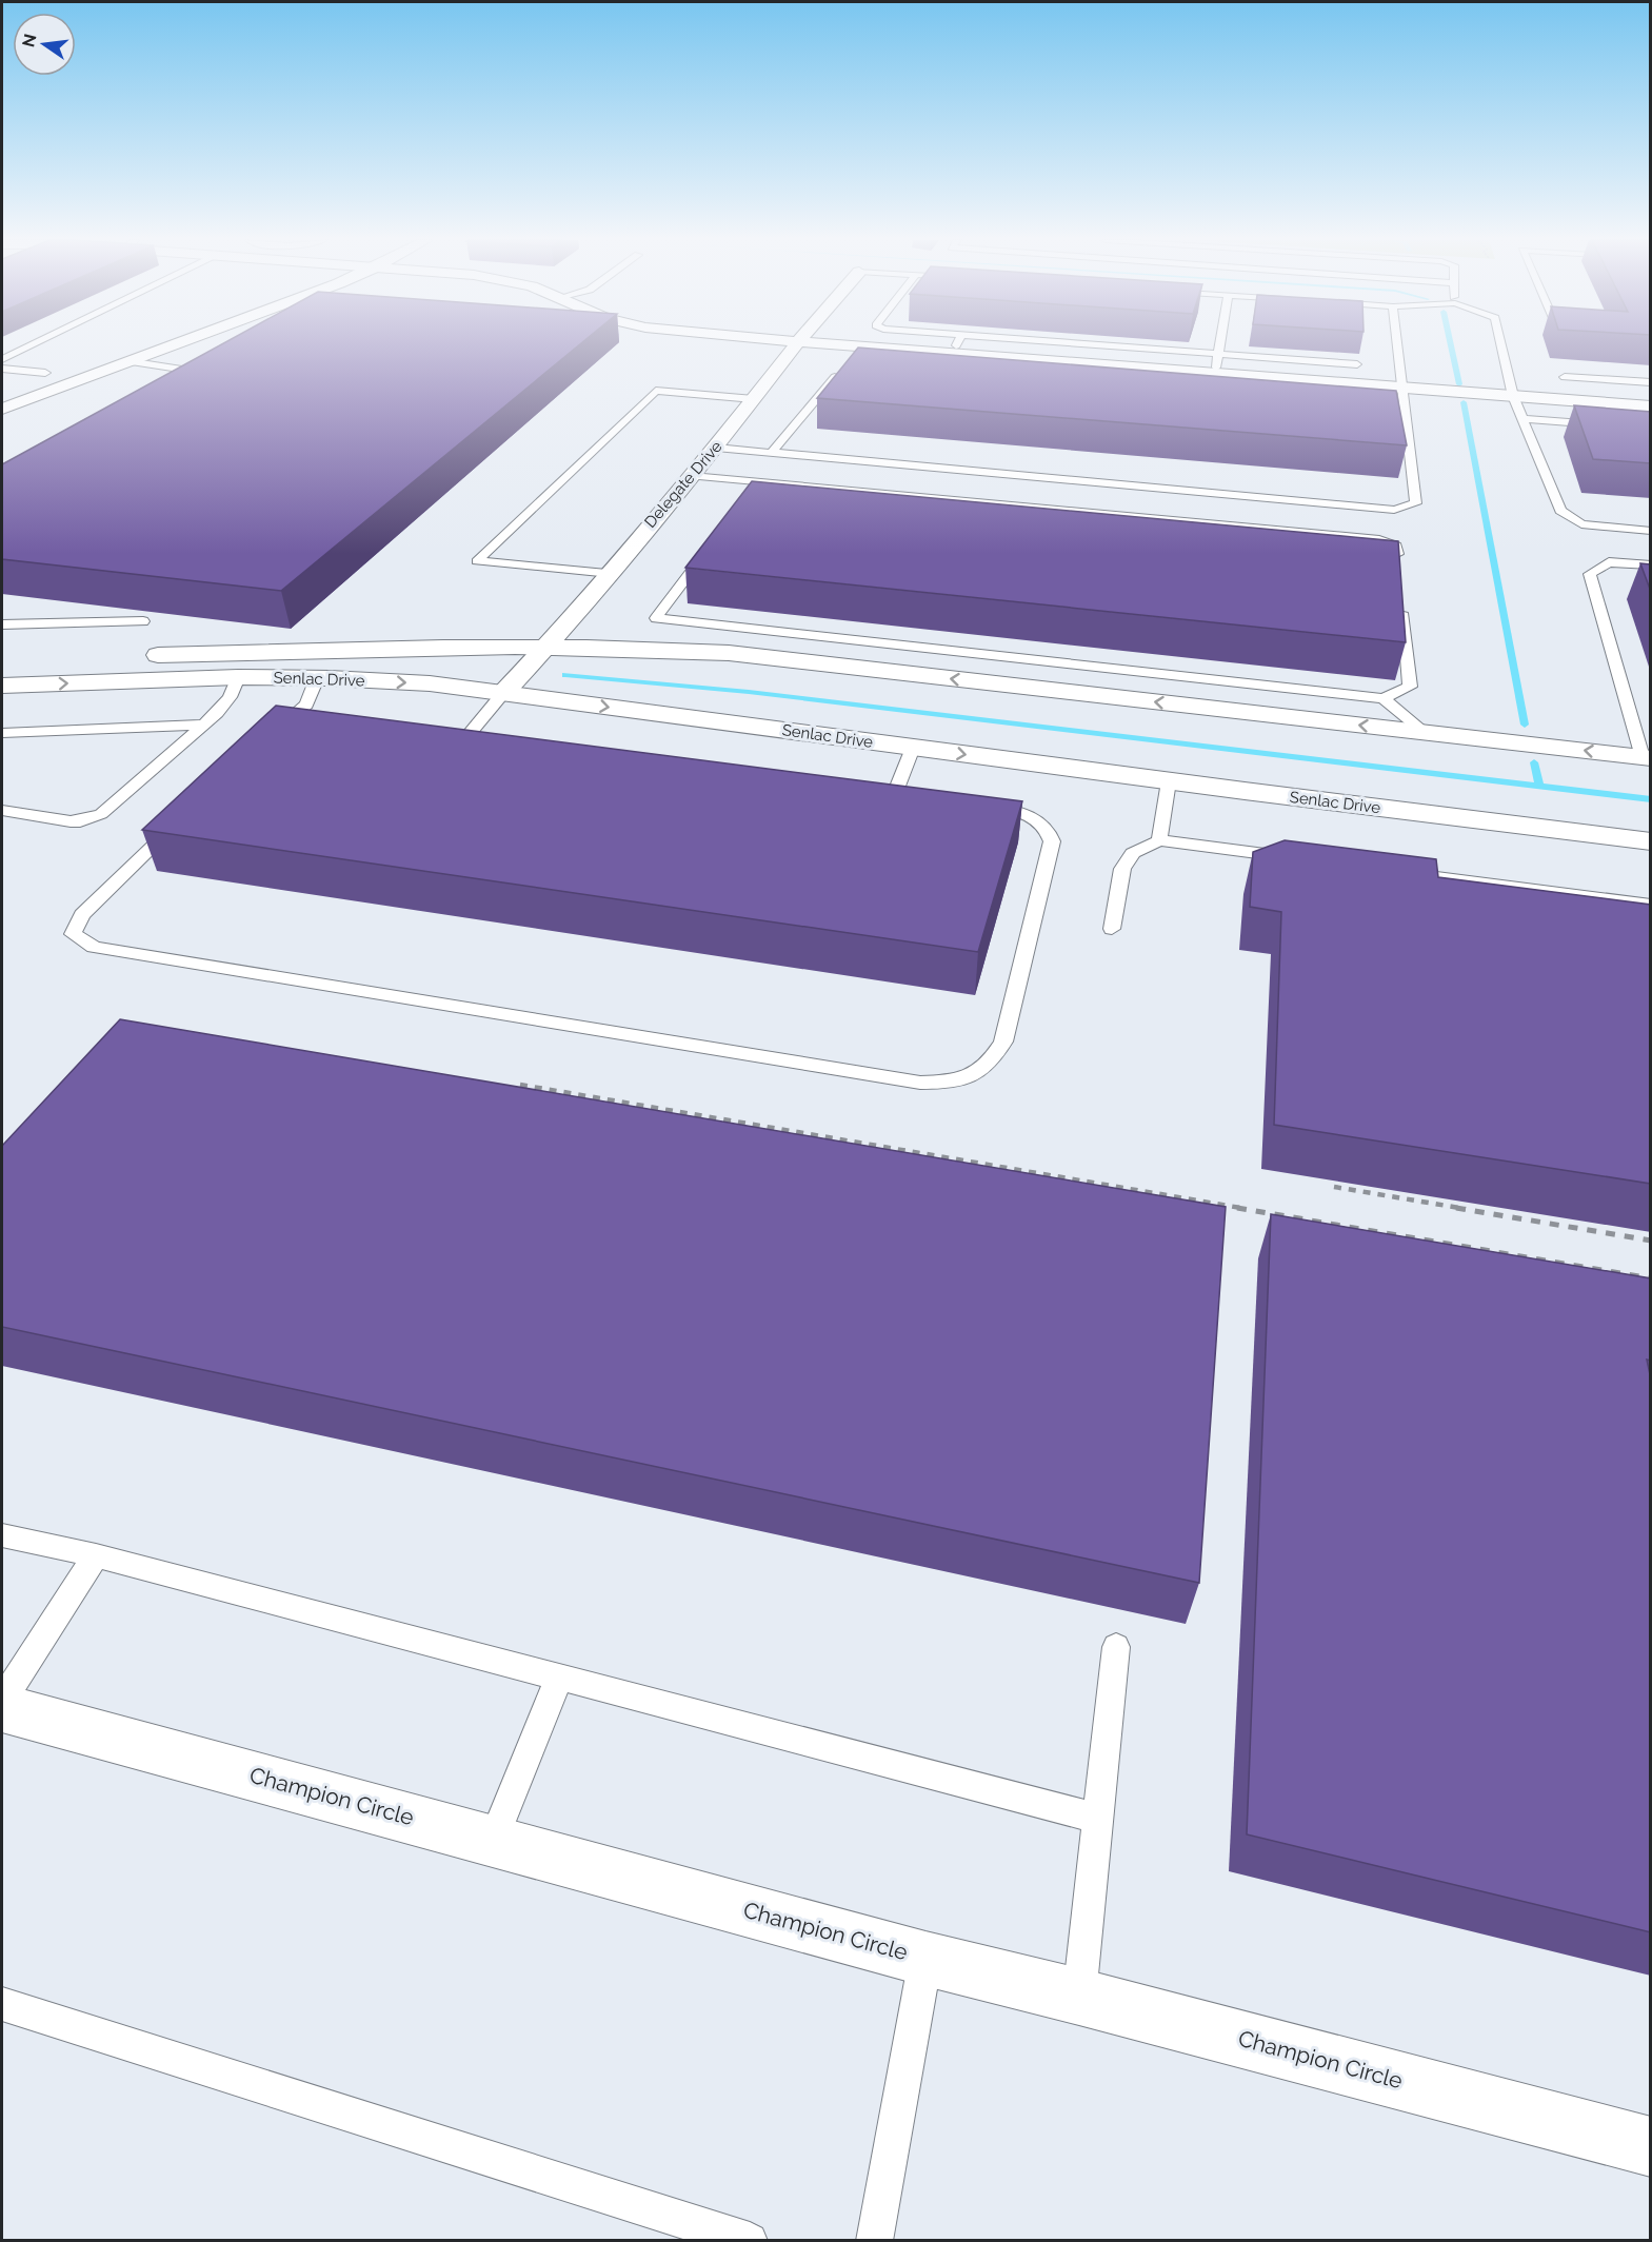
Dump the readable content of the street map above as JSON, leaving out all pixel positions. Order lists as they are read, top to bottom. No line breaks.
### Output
{"streets":{"street":["Delegate Drive","Senlac Drive","Champion Circle"]},"crossings":[["Delegate Drive","Senlac Drive"]],"north":"left"}
